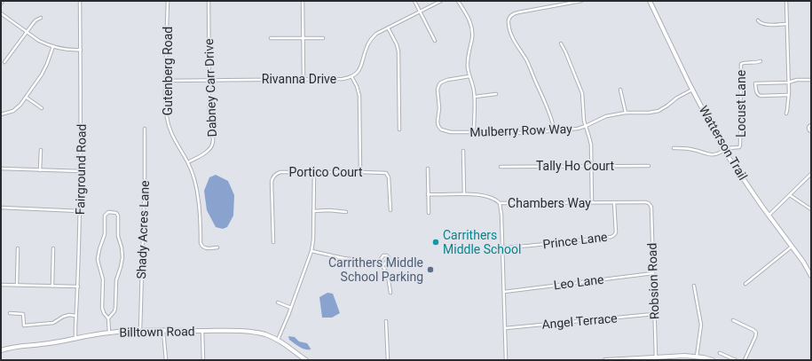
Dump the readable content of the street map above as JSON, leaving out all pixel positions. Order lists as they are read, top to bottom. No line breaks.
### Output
{"streets":{"main road":["Watterson Trail","Billtown Road"],"street":["Gutenberg Road","Rivanna Drive","Dabney Carr Drive","Locust Lane","Mulberry Row Way","Tally Ho Court","Fairground Road","Portico Court","Chambers Way","Shady Acres Lane","Prince Lane","Robsion Road","Leo Lane","Angel Terrace"]},"crossings":[["Gutenberg Road","Rivanna Drive"],["Gutenberg Road","Dabney Carr Drive"],["Rivanna Drive","Dabney Carr Drive"],["Locust Lane","Watterson Trail"],["Mulberry Row Way","Watterson Trail"],["Fairground Road","Billtown Road"],["Chambers Way","Prince Lane"],["Chambers Way","Robsion Road"],["Shady Acres Lane","Billtown Road"],["Robsion Road","Leo Lane"],["Robsion Road","Angel Terrace"]],"places":["Carrithers Middle School","Carrithers Middle School Parking"]}
